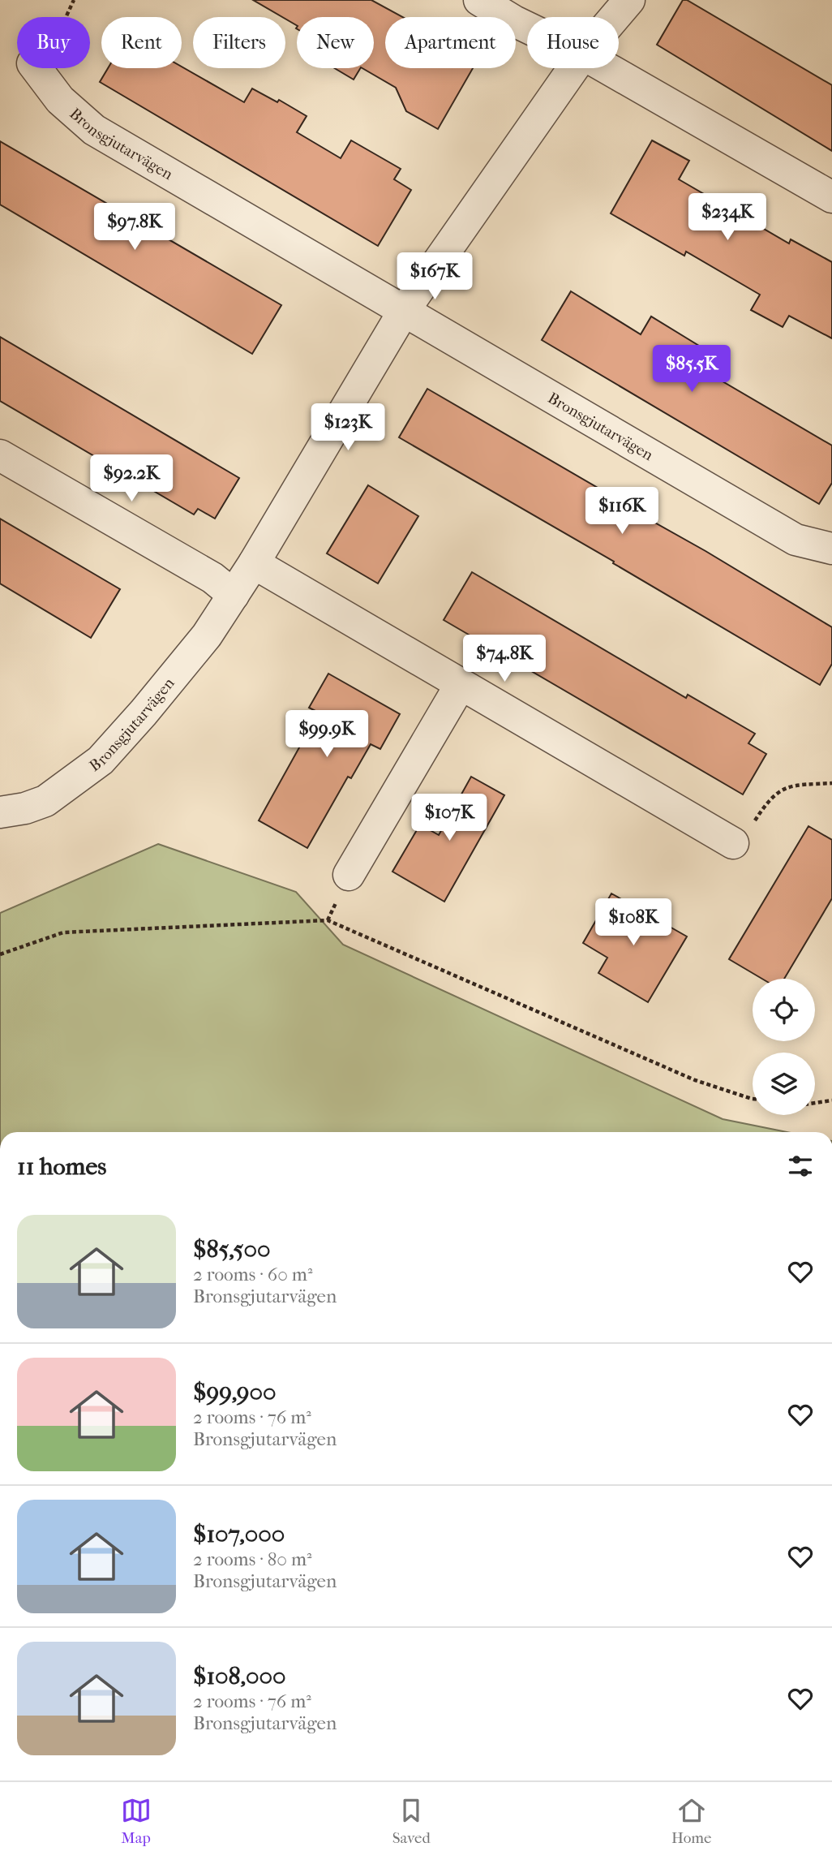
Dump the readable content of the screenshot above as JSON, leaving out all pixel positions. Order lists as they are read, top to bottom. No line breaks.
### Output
{"streets":{"street":["Bronsgjutarvägen"]},"page":{"chip":["Buy","Rent","Filters","New","Apartment","House"],"price":["$234K","$97.8K","$167K","$85.5K","$123K","$92.2K","$116K","$74.8K","$99.9K","$107K","$108K"],"heading":"11 homes","list":[{"name":"$85,500","note":"2 rooms · 60 m² · Bronsgjutarvägen"},{"name":"$99,900","note":"2 rooms · 76 m² · Bronsgjutarvägen"},{"name":"$107,000","note":"2 rooms · 80 m² · Bronsgjutarvägen"},{"name":"$108,000","note":"2 rooms · 76 m² · Bronsgjutarvägen"}],"tabs":["Map","Saved","Home"]}}
